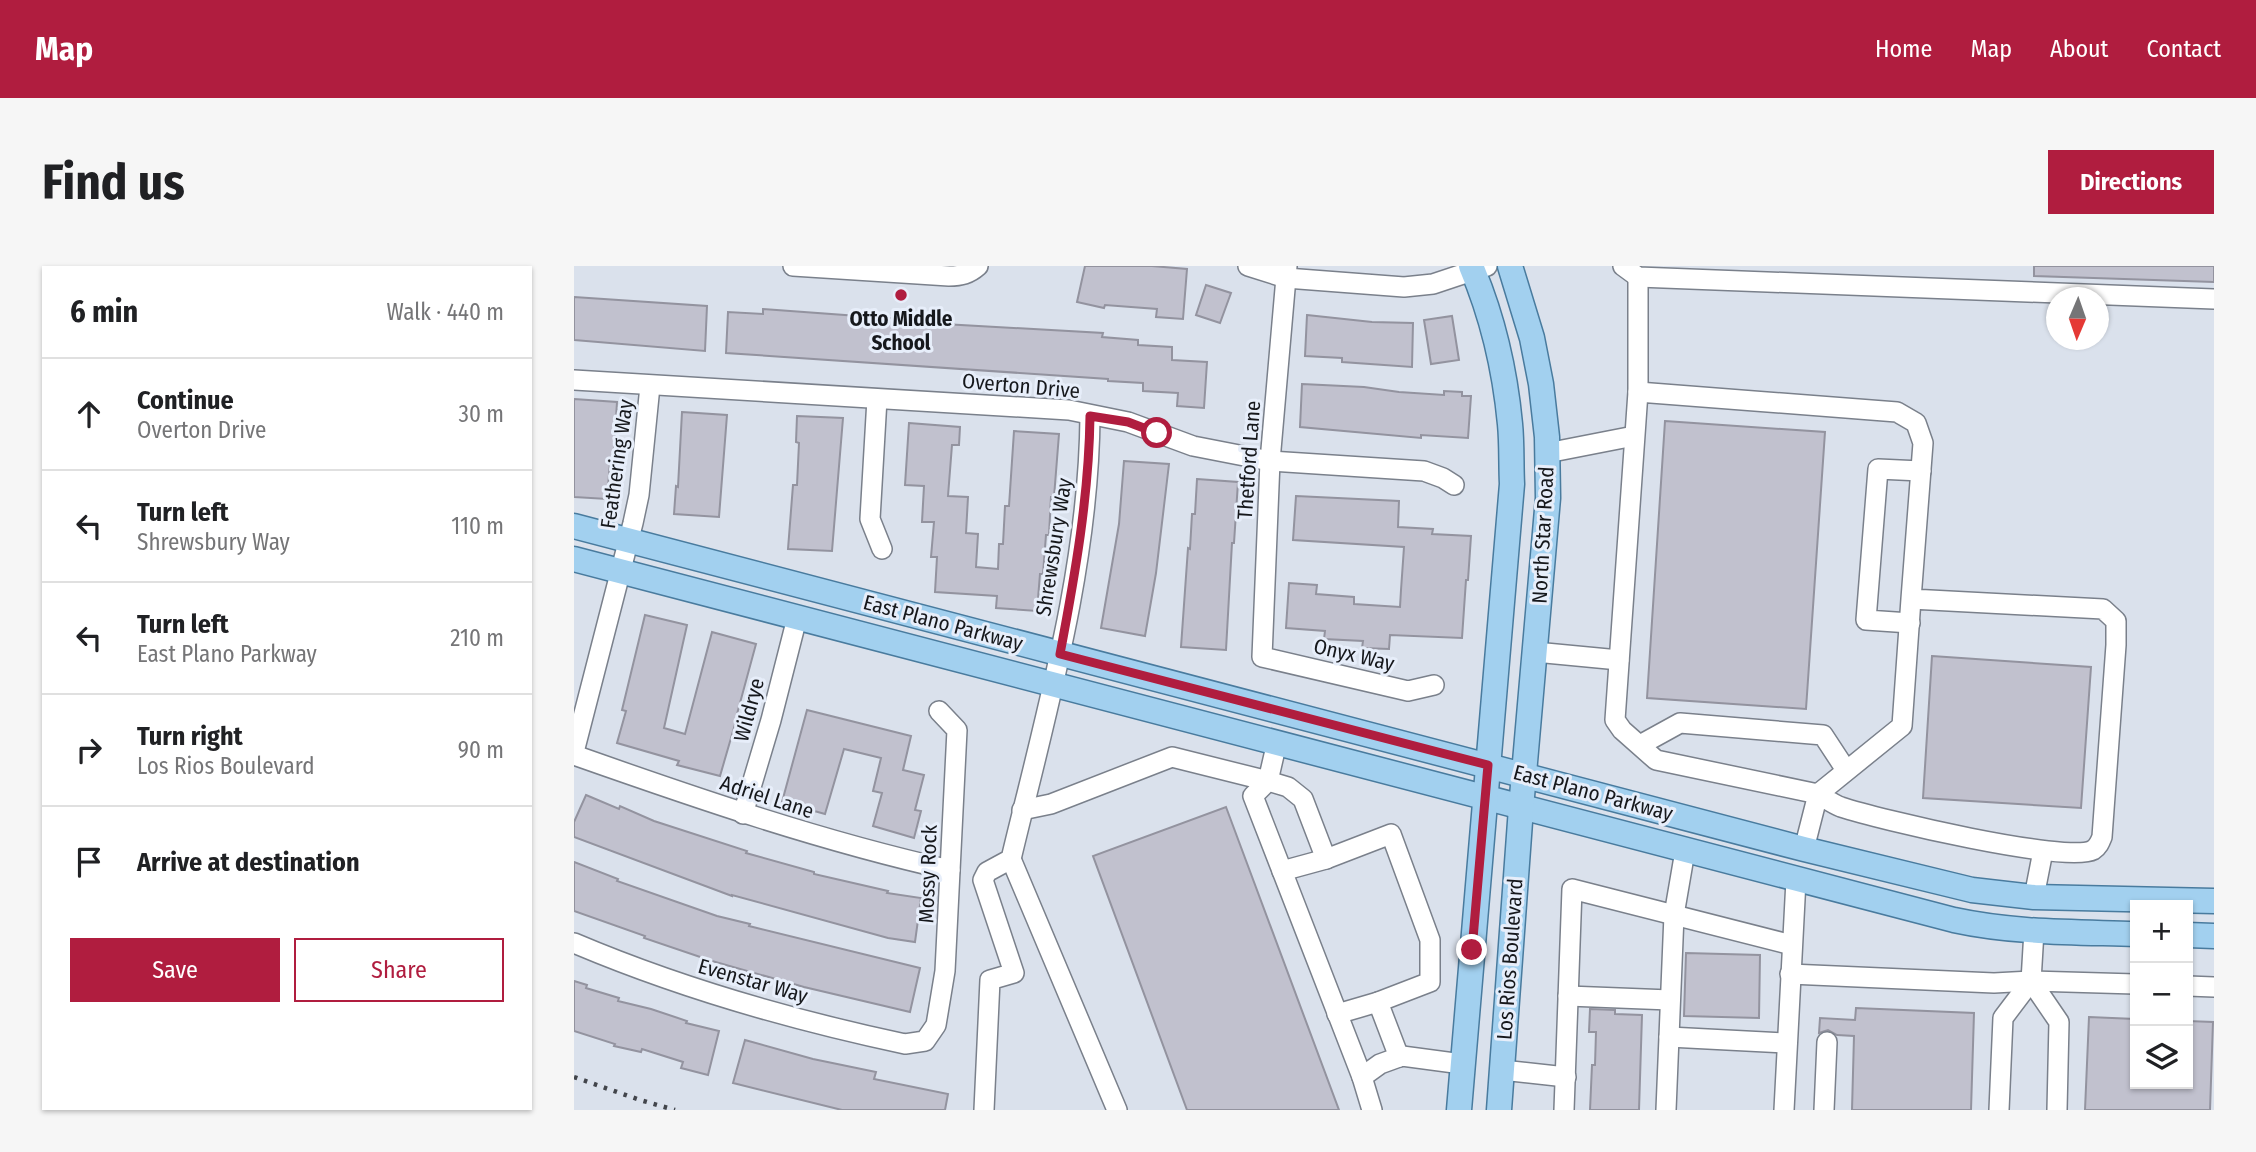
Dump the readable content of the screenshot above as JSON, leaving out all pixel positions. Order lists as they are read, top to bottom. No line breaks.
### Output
{"streets":{"main road":["North Star Road","East Plano Parkway","Los Rios Boulevard"],"street":["Overton Drive","Thetford Lane","Feathering Way","Shrewsbury Way","Onyx Way","Wildrye","Adriel Lane","Mossy Rock","Evenstar Way"]},"crossings":[["Overton Drive","Thetford Lane"],["Overton Drive","Feathering Way"],["Overton Drive","Shrewsbury Way"],["Thetford Lane","Onyx Way"],["Feathering Way","East Plano Parkway"],["Feathering Way","Adriel Lane"],["North Star Road","East Plano Parkway"],["North Star Road","Los Rios Boulevard"],["Shrewsbury Way","East Plano Parkway"],["East Plano Parkway","Wildrye"],["East Plano Parkway","Los Rios Boulevard"],["Wildrye","Adriel Lane"],["Adriel Lane","Mossy Rock"],["Mossy Rock","Evenstar Way"]],"places":["Otto Middle School"],"north":"bottom","page":{"header":"Map","nav":["Home","Map","About","Contact"],"buttons":["Directions",["Save","Share"]],"title":"Find us","heading":["6 min","Walk · 440 m"],"list":[["Continue","Overton Drive","30 m"],["Turn left","Shrewsbury Way","110 m"],["Turn left","East Plano Parkway","210 m"],["Turn right","Los Rios Boulevard","90 m"],"Arrive at destination"],"map_buttons":["+","−"]}}
